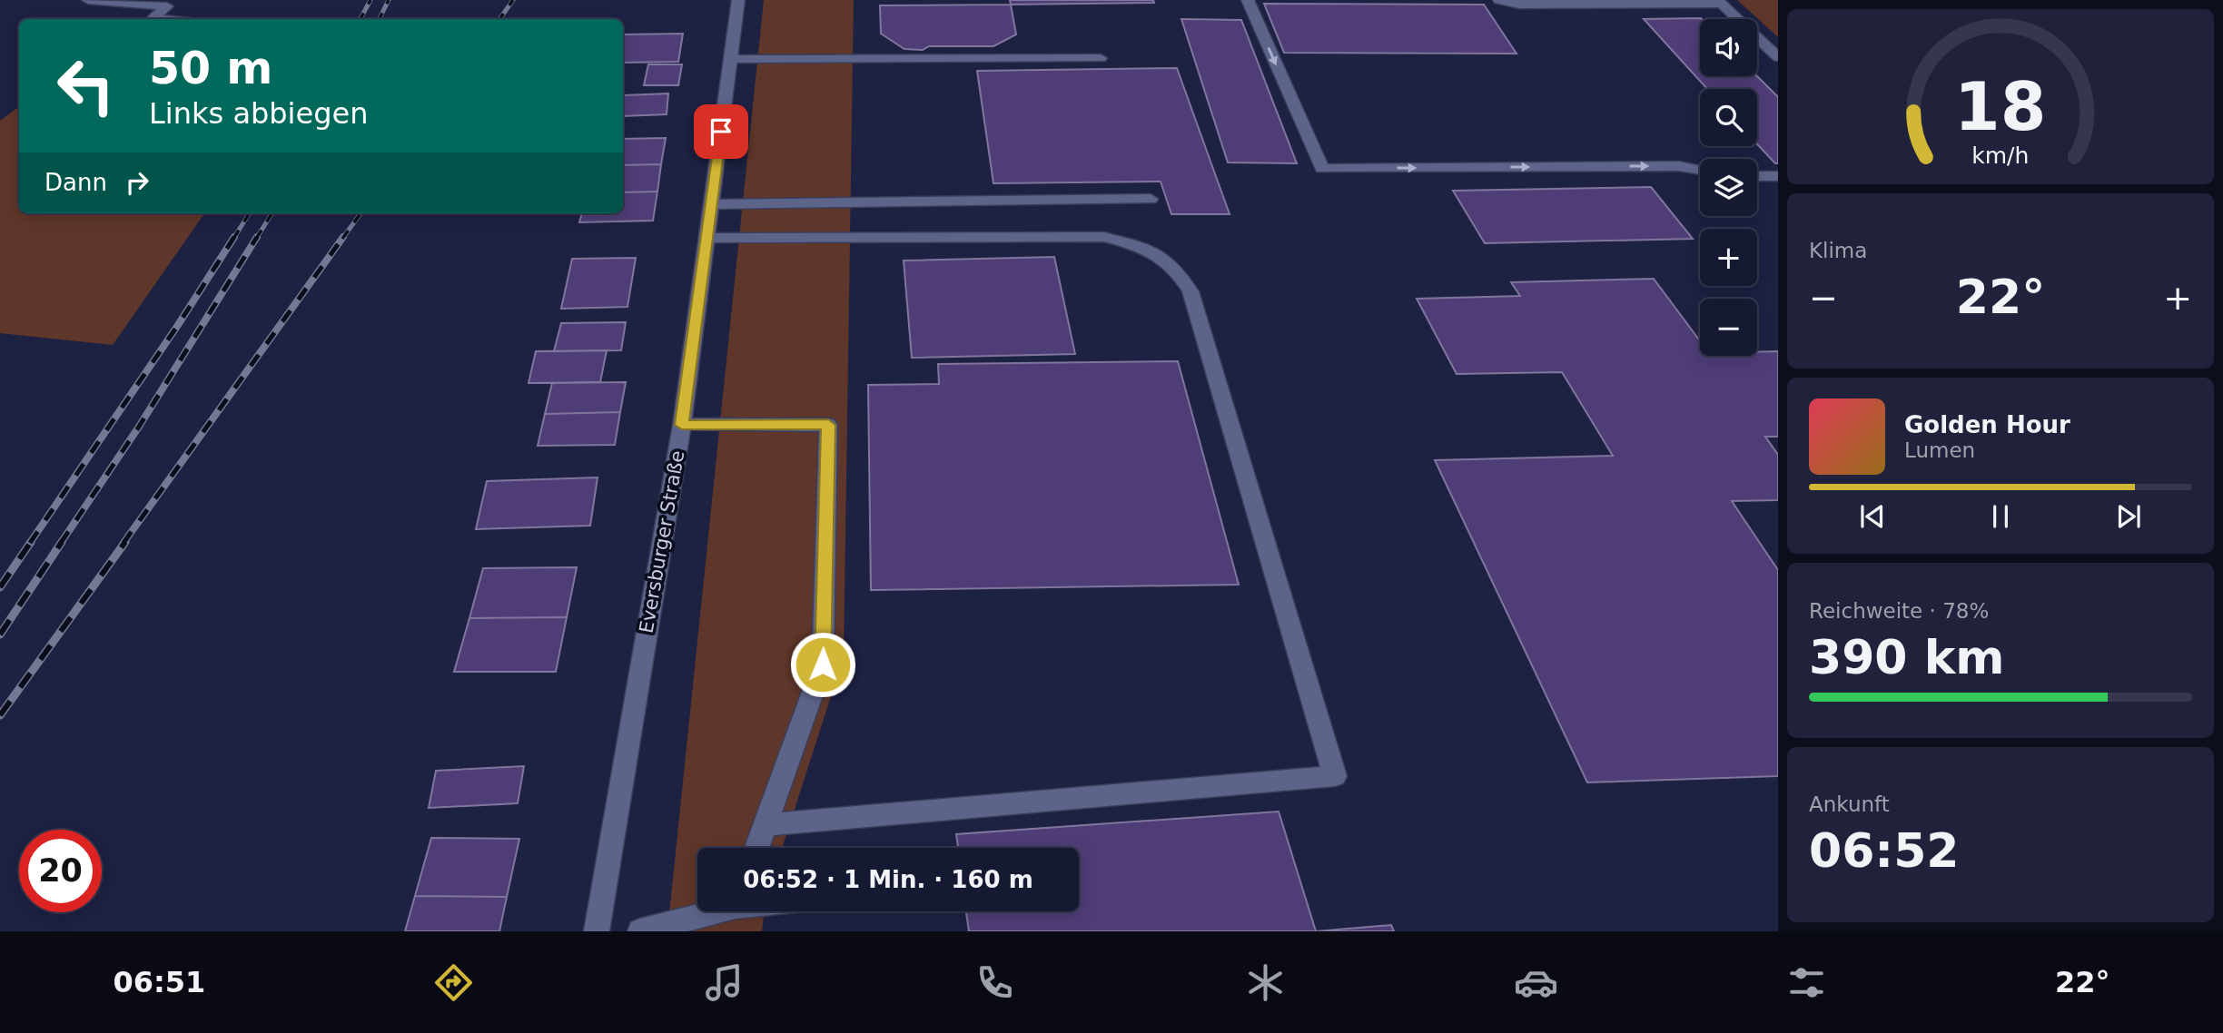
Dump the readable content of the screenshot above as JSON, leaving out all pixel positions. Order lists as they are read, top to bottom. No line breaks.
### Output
{"streets":{"street":["Eversburger Straße"]},"page":{"map_buttons":["+","−"],"turn":["50 m","Links abbiegen"],"then":"Dann","tile":["Klima",["Reichweite · 78%","390 km"],["Ankunft","06:52"]],"heat":["−","22°","+"],"song":["Golden Hour","Lumen"],"limit":"20","trip":"06:52 · 1 Min. · 160 m","tabs":["06:51","22°"],"gauge":["18","km/h"]}}
